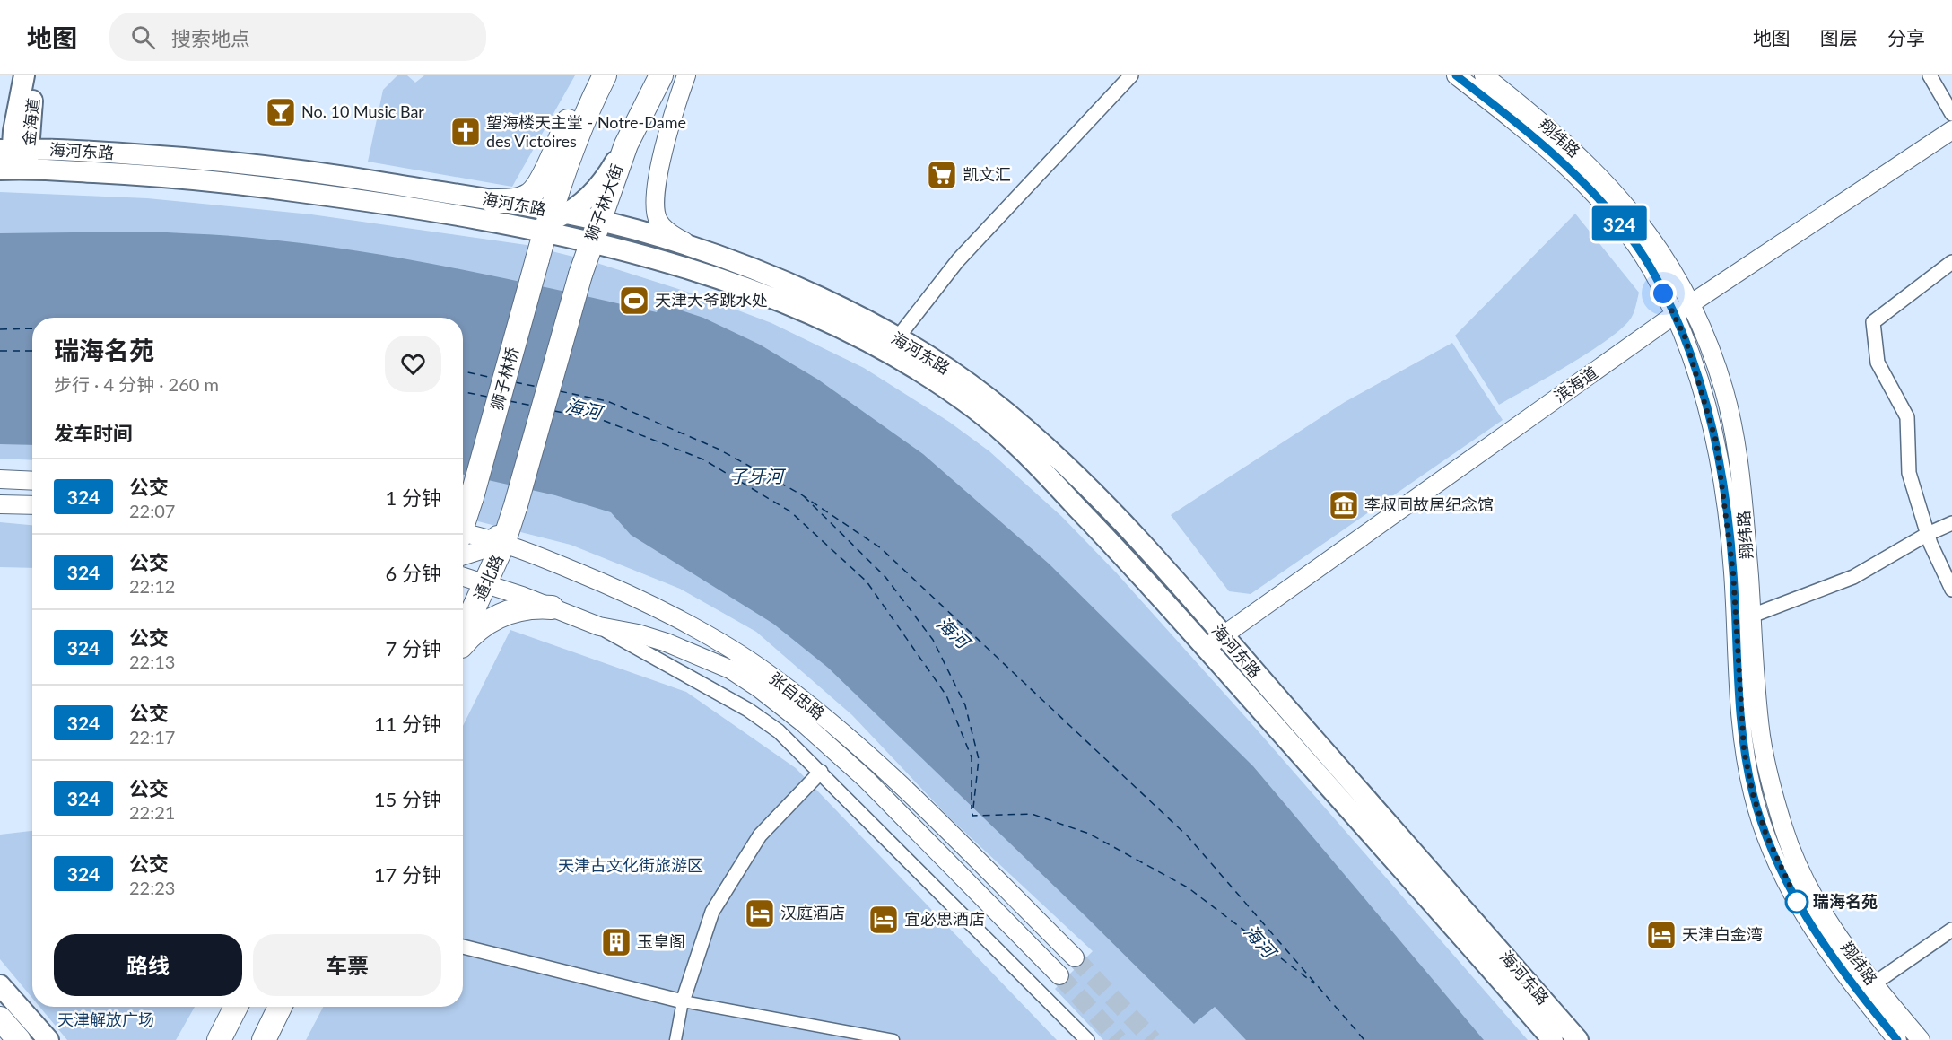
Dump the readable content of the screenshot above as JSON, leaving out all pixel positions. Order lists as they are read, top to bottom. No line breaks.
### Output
{"streets":{"main road":["金海道","海河东路","狮子林大街","狮子林桥","通北路"],"street":["翔纬路","滨海道","张自忠路"]},"crossings":[["金海道","海河东路"],["翔纬路","滨海道"],["海河东路","狮子林大街"],["海河东路","狮子林桥"],["海河东路","滨海道"],["狮子林大街","通北路"],["通北路","张自忠路"]],"water":["海河","子牙河"],"parks":["天津古文化街旅游区","天津解放广场"],"places":{"bar":["No. 10 Music Bar"],"church":["望海楼天主堂 - Notre-Dame des Victoires"],"supermarket":["凯文汇"],"sports":["天津大爷跳水处"],"museum":["李叔同故居纪念馆"],"other":["瑞海名苑"],"hotel":["汉庭酒店","宜必思酒店","天津白金湾"],"building":["玉皇阁"]},"lines":["bus line 324"],"page":{"header":"地图","search":"搜索地点","nav":["地图","图层","分享"],"on_map":"324","heading":[["瑞海名苑","步行 · 4 分钟 · 260 m"],"发车时间"],"list":[{"mark":"324","name":"公交","note":"22:07","value":"1 分钟"},{"mark":"324","name":"公交","note":"22:12","value":"6 分钟"},{"mark":"324","name":"公交","note":"22:13","value":"7 分钟"},{"mark":"324","name":"公交","note":"22:17","value":"11 分钟"},{"mark":"324","name":"公交","note":"22:21","value":"15 分钟"},{"mark":"324","name":"公交","note":"22:23","value":"17 分钟"}],"buttons":["路线","车票"]}}
